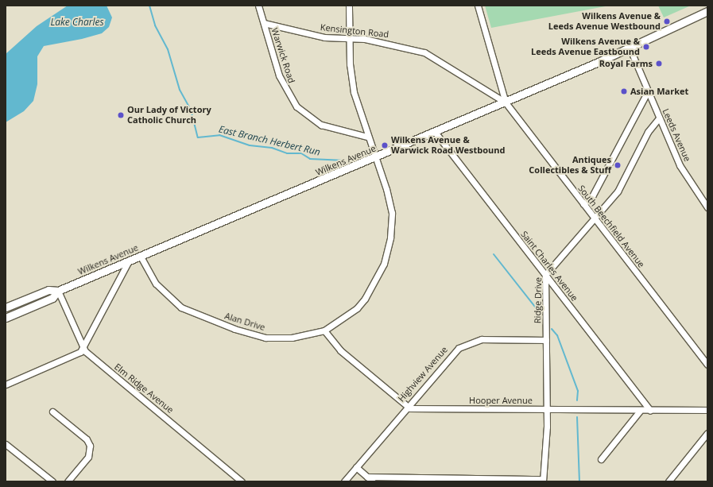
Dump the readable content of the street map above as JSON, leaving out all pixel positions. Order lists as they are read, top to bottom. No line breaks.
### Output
{"streets":{"main road":["Wilkens Avenue"],"street":["Kensington Road","Warwick Road","Leeds Avenue","South Beechfield Avenue","Saint Charles Avenue","Ridge Drive","Alan Drive","Highview Avenue","Elm Ridge Avenue","Hooper Avenue"]},"crossings":[["Kensington Road","Warwick Road"],["Kensington Road","Wilkens Avenue"],["Kensington Road","South Beechfield Avenue"],["Kensington Road","Alan Drive"],["Warwick Road","Alan Drive"],["Leeds Avenue","Wilkens Avenue"],["Leeds Avenue","Ridge Drive"],["Wilkens Avenue","South Beechfield Avenue"],["Wilkens Avenue","Saint Charles Avenue"],["Wilkens Avenue","Alan Drive"],["Wilkens Avenue","Elm Ridge Avenue"],["South Beechfield Avenue","Ridge Drive"],["Saint Charles Avenue","Ridge Drive"],["Saint Charles Avenue","Hooper Avenue"],["Ridge Drive","Highview Avenue"],["Ridge Drive","Hooper Avenue"],["Highview Avenue","Hooper Avenue"]],"water":["Lake Charles","East Branch Herbert Run"],"places":["Wilkens Avenue & Leeds Avenue Westbound","Wilkens Avenue & Leeds Avenue Eastbound","Royal Farms","Asian Market","Our Lady of Victory Catholic Church","Wilkens Avenue & Warwick Road Westbound","Antiques Collectibles & Stuff"]}
